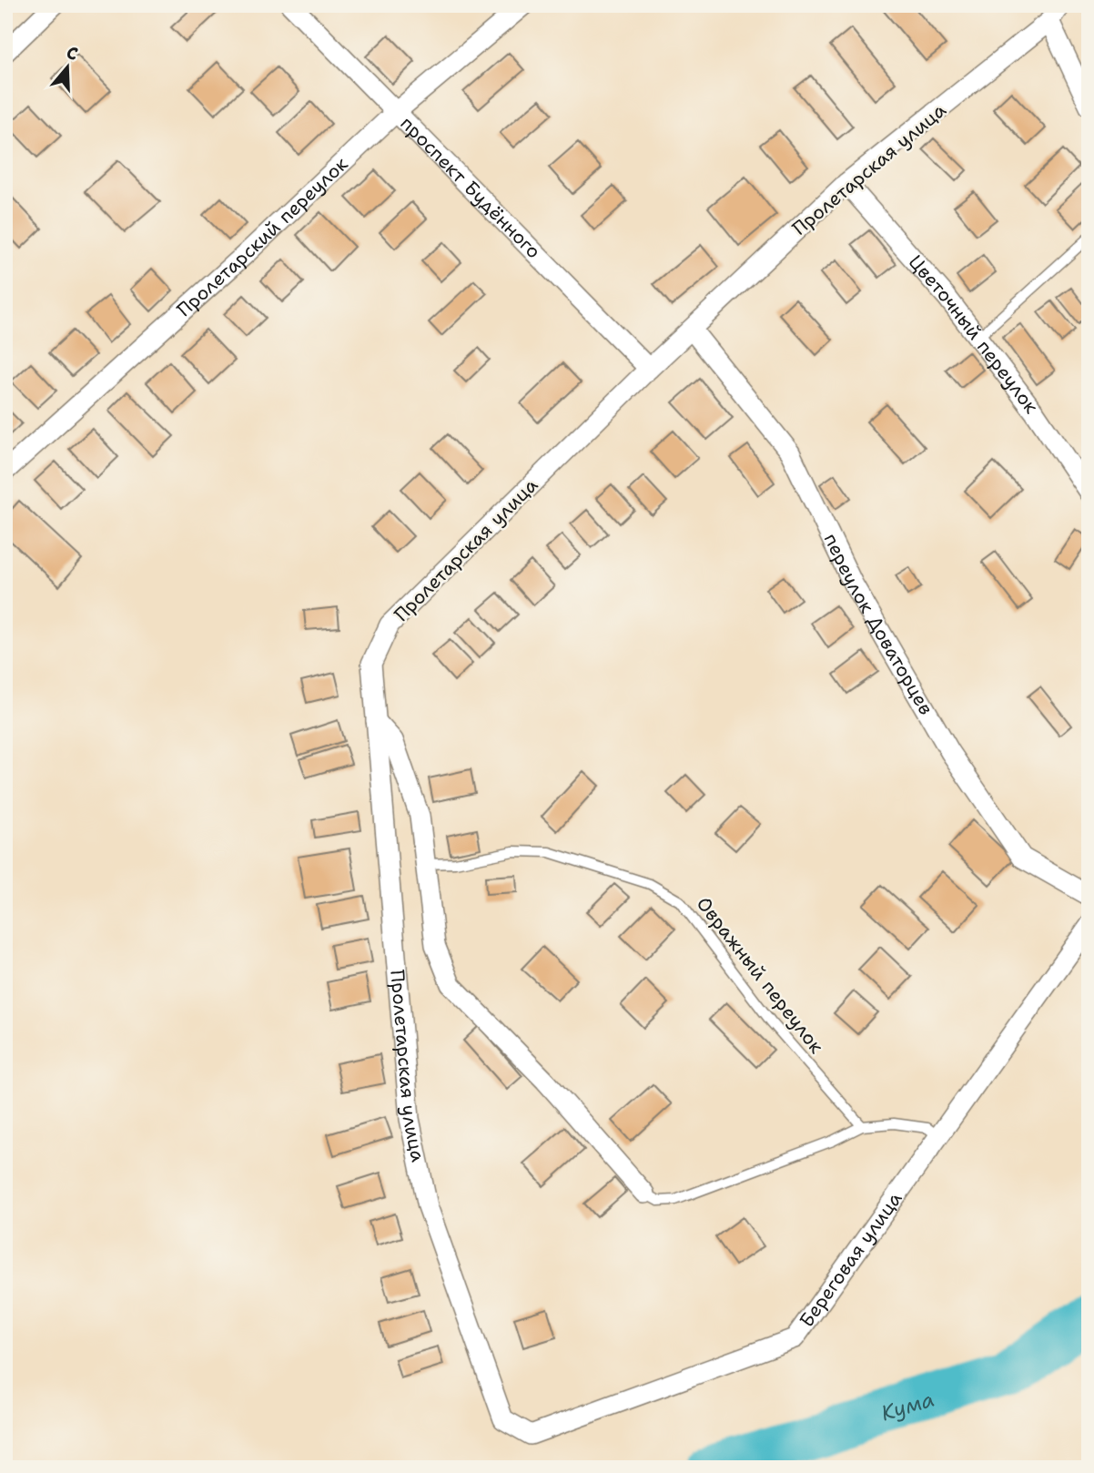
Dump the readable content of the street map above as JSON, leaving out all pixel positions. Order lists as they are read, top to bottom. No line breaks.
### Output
{"streets":{"street":["Пролетарская улица","проспект Будённого","Пролетарский переулок","Цветочный переулок","переулок Доваторцев","Береговая улица"],"lane":["Овражный переулок"]},"crossings":[["Пролетарская улица","проспект Будённого"],["Пролетарская улица","Цветочный переулок"],["Пролетарская улица","переулок Доваторцев"],["Пролетарская улица","Береговая улица"],["проспект Будённого","Пролетарский переулок"]],"water":["Кума"],"north":"top"}
